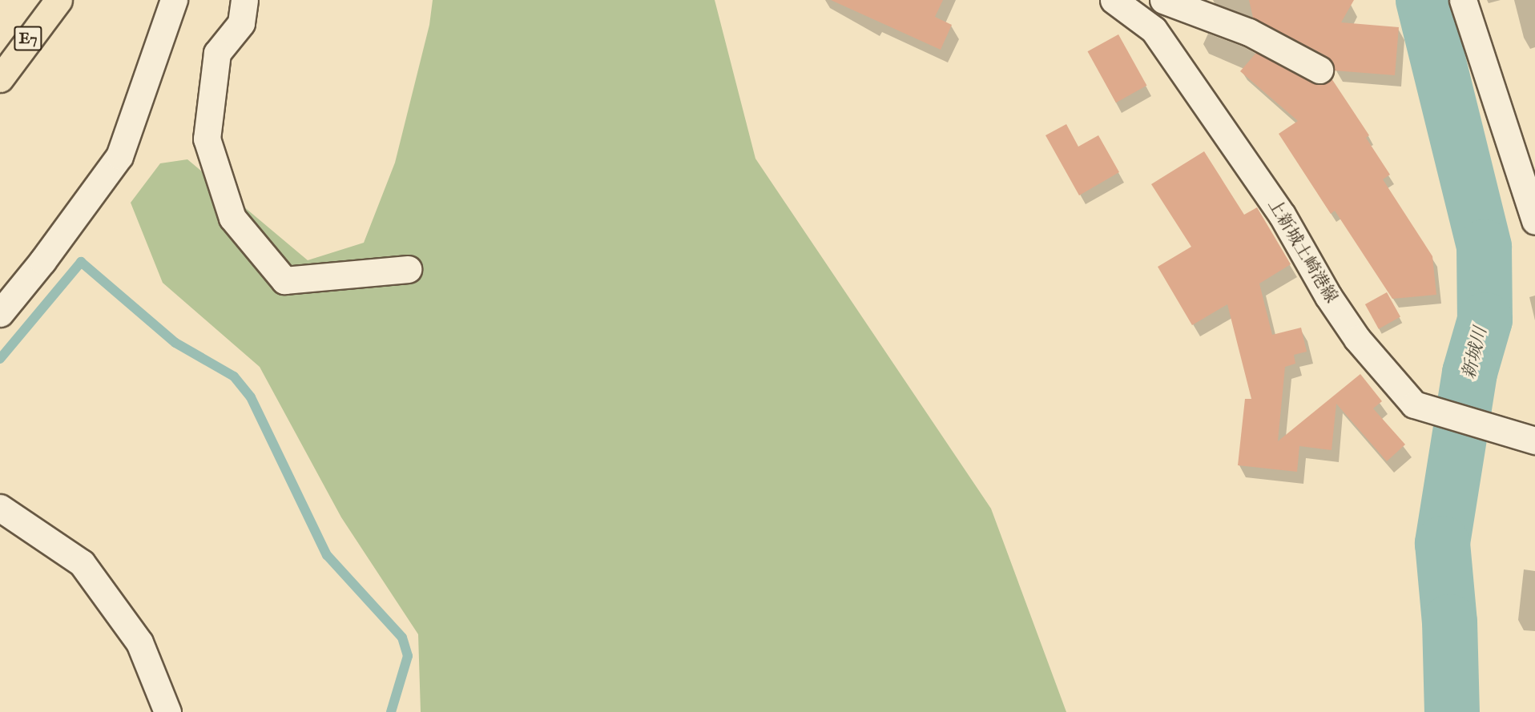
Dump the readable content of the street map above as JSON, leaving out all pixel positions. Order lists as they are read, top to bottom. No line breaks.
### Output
{"streets":{"highway":["E7"],"street":["上新城土崎港線"]},"water":["新城川"]}
